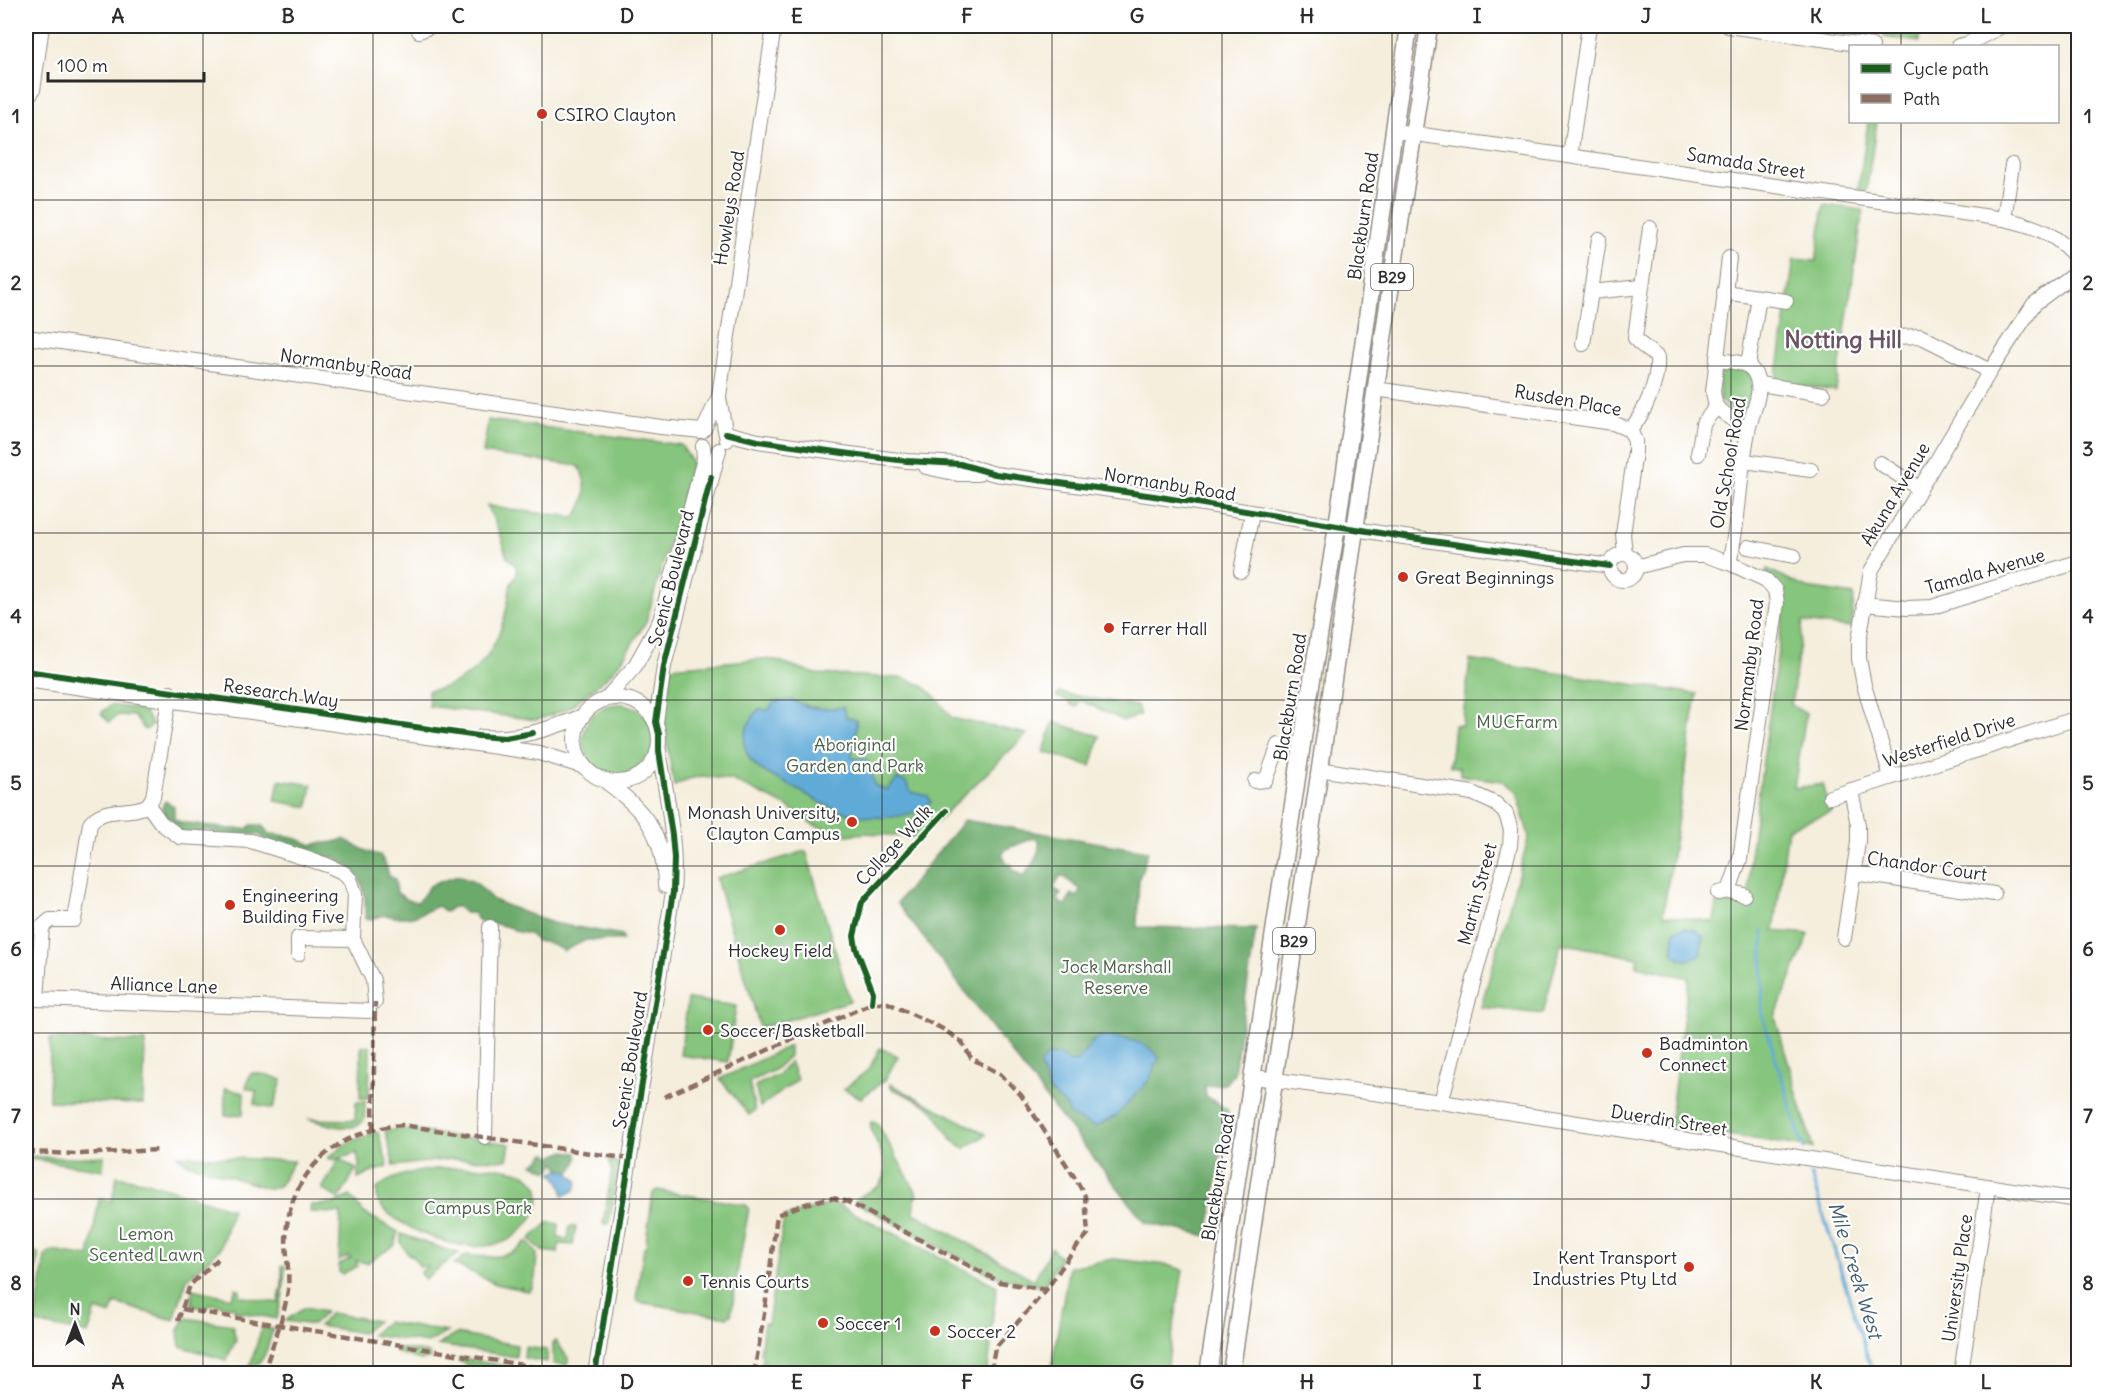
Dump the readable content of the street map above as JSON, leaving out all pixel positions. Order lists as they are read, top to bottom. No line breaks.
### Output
{"streets":{"main road":["Blackburn Road","B29"],"street":["Samada Street","Howleys Road","Normanby Road","Rusden Place","Old School Road","Akuna Avenue","Tamala Avenue","Scenic Boulevard","Research Way","Westerfield Drive","Chandor Court","Martin Street","Alliance Lane","Duerdin Street","University Place"],"cycle path":["College Walk"]},"crossings":[["Samada Street","Blackburn Road"],["Howleys Road","Normanby Road"],["Howleys Road","Scenic Boulevard"],["Blackburn Road","Normanby Road"],["Blackburn Road","Rusden Place"],["Blackburn Road","Martin Street"],["Blackburn Road","Duerdin Street"],["Normanby Road","Rusden Place"],["Normanby Road","Old School Road"],["Normanby Road","Scenic Boulevard"],["Akuna Avenue","Tamala Avenue"],["Akuna Avenue","Westerfield Drive"],["Scenic Boulevard","Research Way"],["Martin Street","Duerdin Street"],["Duerdin Street","University Place"]],"districts":["Notting Hill"],"water":["Mile Creek West"],"parks":["MUCFarm","Aboriginal Garden and Park","Jock Marshall Reserve","Campus Park","Lemon Scented Lawn"],"places":["CSIRO Clayton","Great Beginnings","Farrer Hall","Monash University, Clayton Campus","Engineering Building Five","Hockey Field","Soccer/Basketball","Badminton Connect","Kent Transport Industries Pty Ltd","Tennis Courts","Soccer 1","Soccer 2"],"legend":["Cycle path","Path"],"scale_bar":"100 m","north":"top","grid":{"columns":["A","B","C","D","E","F","G","H","I","J","K","L"],"rows":["1","2","3","4","5","6","7","8"]}}
